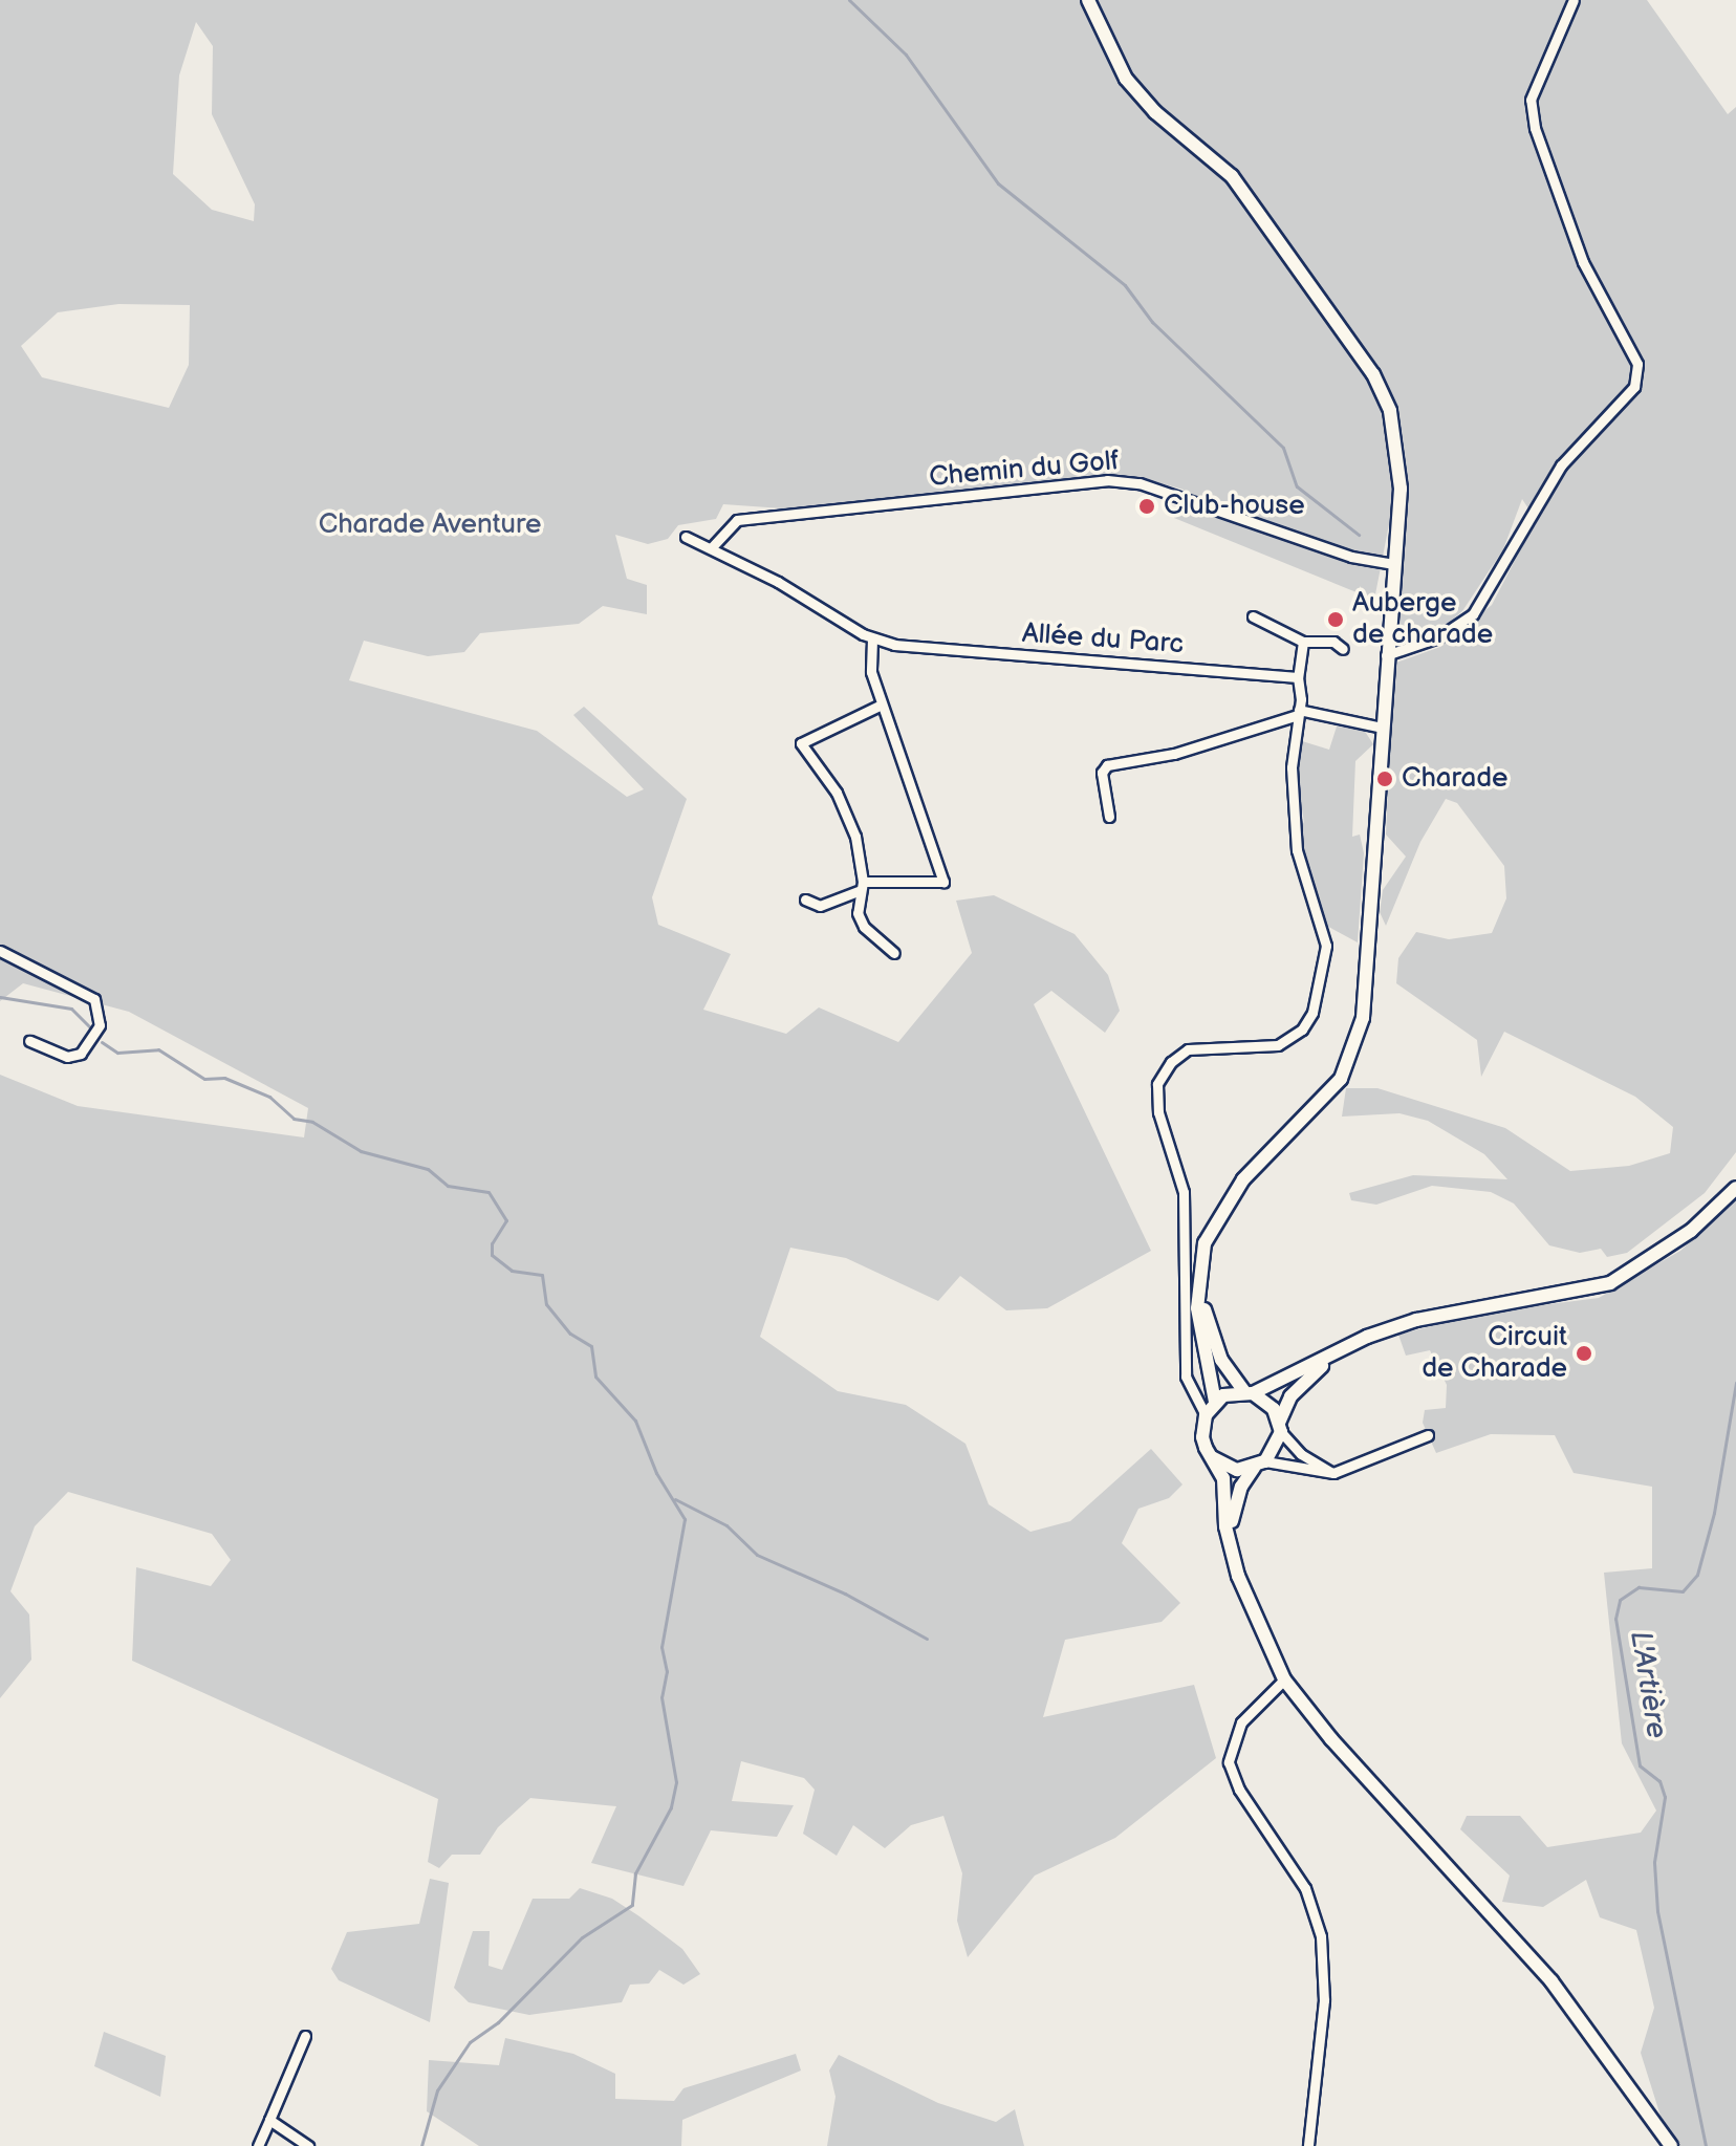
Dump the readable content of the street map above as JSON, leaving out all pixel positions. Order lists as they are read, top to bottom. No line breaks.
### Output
{"streets":{"street":["Chemin du Golf","Allée du Parc"]},"water":["L'Artière"],"parks":["Charade Aventure"],"places":["Club-house","Auberge de charade","Charade","Circuit de Charade"]}
